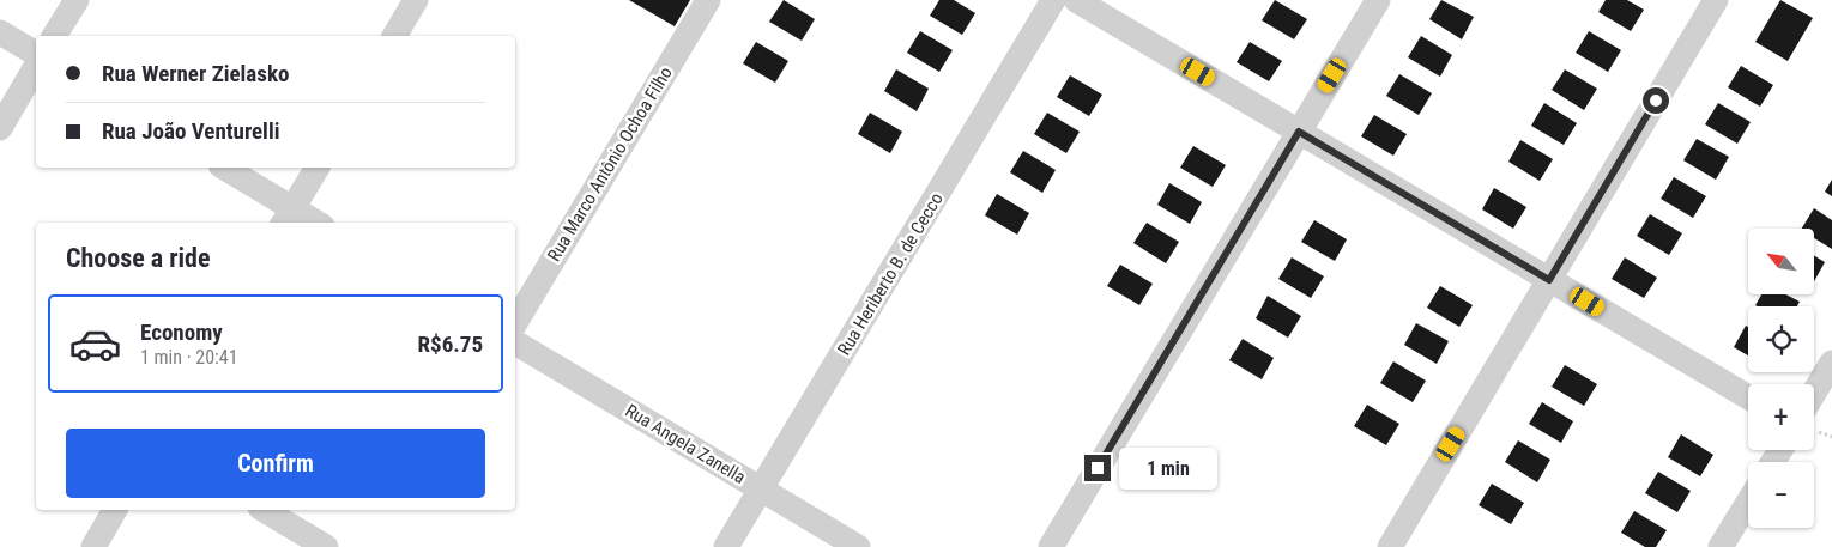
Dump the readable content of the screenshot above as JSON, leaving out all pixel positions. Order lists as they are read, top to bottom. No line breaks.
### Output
{"streets":{"street":["Rua Marco Antônio Ochoa Filho","Rua Heriberto B. de Cecco","Rua Angela Zanella"]},"crossings":[["Rua Heriberto B. de Cecco","Rua Angela Zanella"]],"north":"top left","page":{"banner":["Rua Werner Zielasko","Rua João Venturelli"],"heading":"Choose a ride","map_buttons":["+","−"],"list":[{"name":"Economy","note":"1 min · 20:41","value":"R$6.75"}],"buttons":"Confirm","bubble":"1 min"}}
